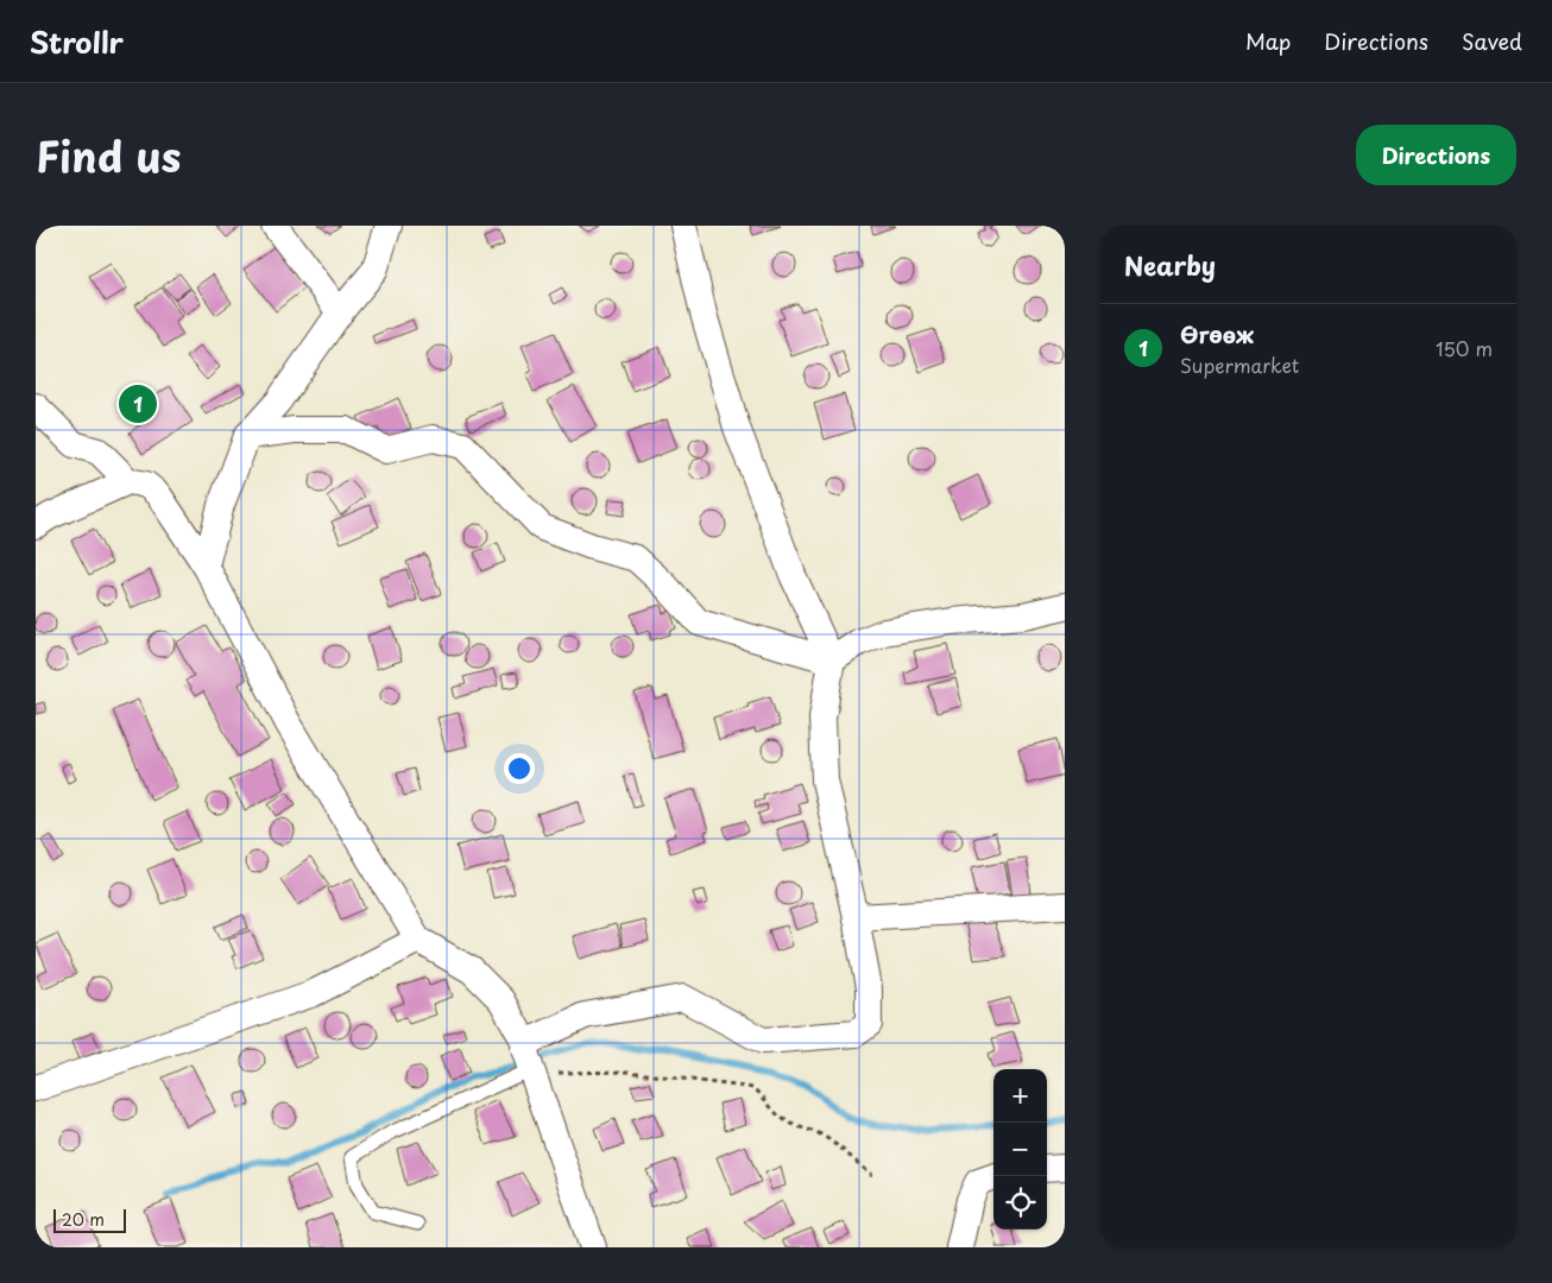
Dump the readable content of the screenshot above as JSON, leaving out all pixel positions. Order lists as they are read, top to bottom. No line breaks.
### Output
{"scale_bar":"20 m","page":{"header":"Strollr","nav":["Map","Directions","Saved"],"title":"Find us","buttons":"Directions","heading":"Nearby","list":[{"mark":"1","name":"Өгөөж","note":"Supermarket","value":"150 m"}],"pins":"1","map_buttons":["+","−"],"scale":"20 m"}}
